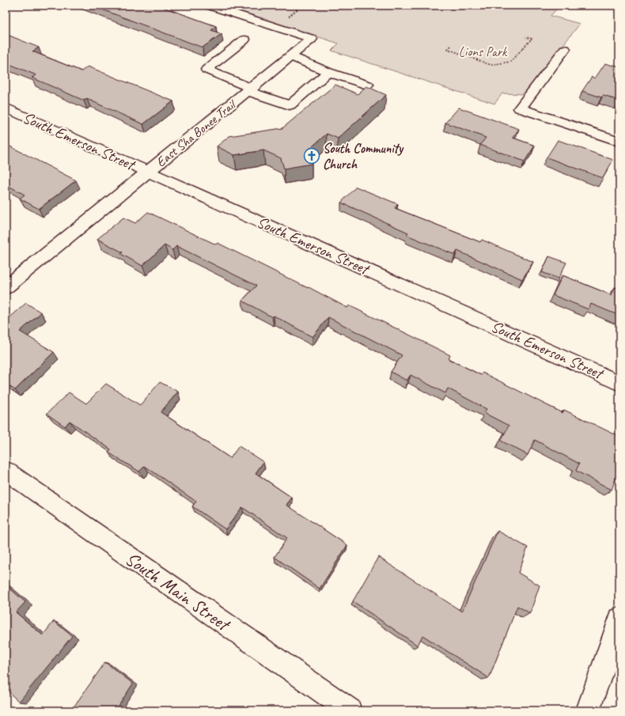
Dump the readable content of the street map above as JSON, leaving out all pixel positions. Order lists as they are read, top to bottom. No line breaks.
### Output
{"streets":{"street":["East Sha Bonee Trail","South Emerson Street","South Main Street"]},"crossings":[["East Sha Bonee Trail","South Emerson Street"]],"parks":["Lions Park"],"places":{"church":["South Community Church"]}}
